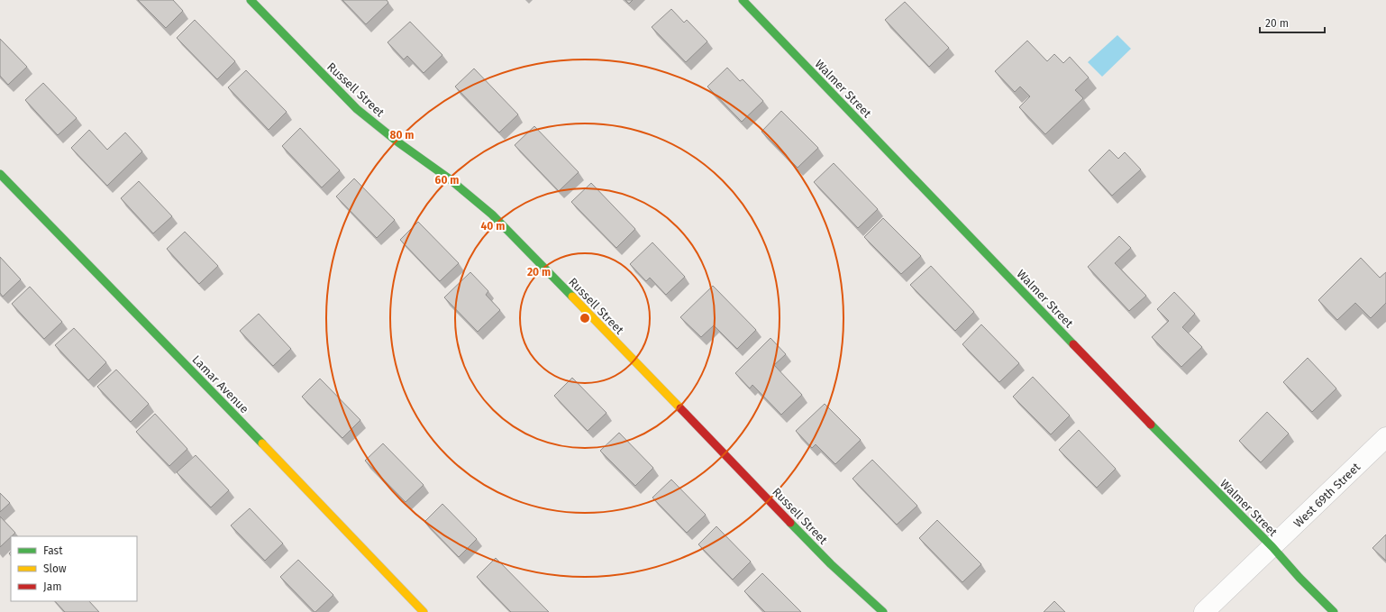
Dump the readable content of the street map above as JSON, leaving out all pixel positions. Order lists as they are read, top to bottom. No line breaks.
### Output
{"streets":{"street":["Walmer Street","Russell Street","Lamar Avenue","West 69th Street"]},"crossings":[["Walmer Street","West 69th Street"]],"legend":["Fast","Slow","Jam"],"scale_bar":"20 m","rings":["80 m","60 m","40 m","20 m"]}
